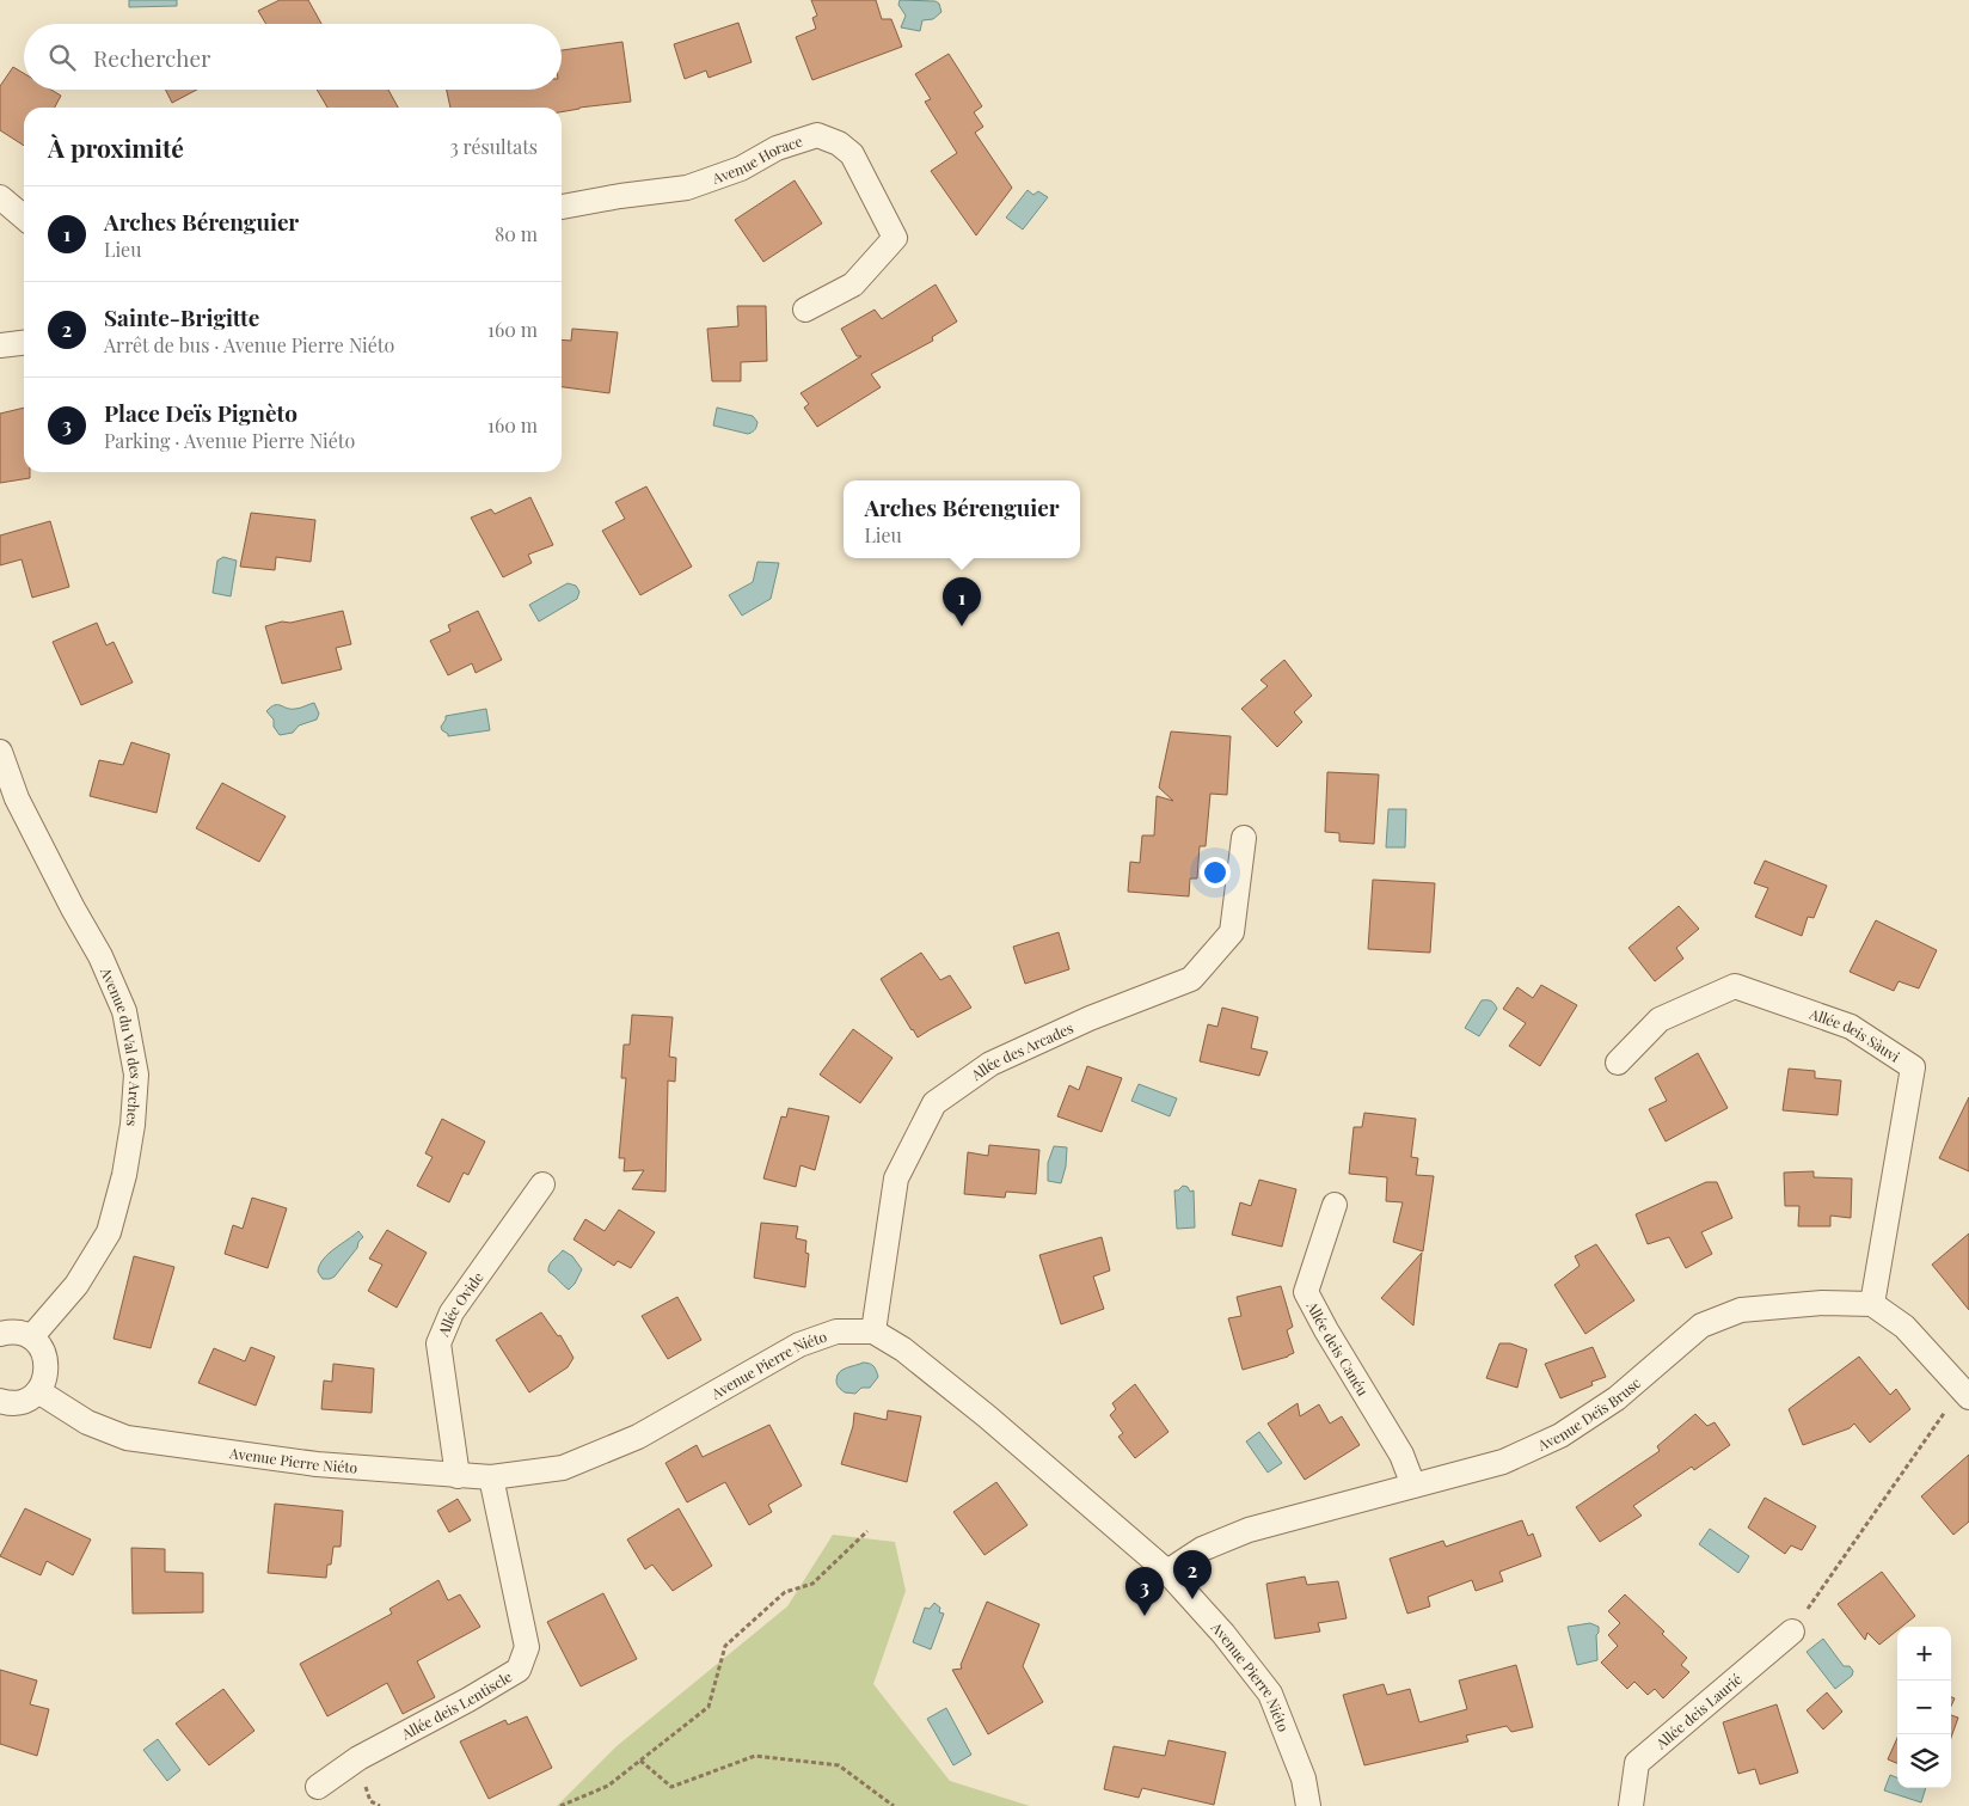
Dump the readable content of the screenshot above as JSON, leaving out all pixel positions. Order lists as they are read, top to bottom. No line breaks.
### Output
{"streets":{"street":["Avenue Horace","Allée deis Sàuvi","Avenue du Val des Arches","Allée des Arcades","Allée Ovide","Allée deis Canéu","Avenue Pierre Niéto","Avenue Deïs Brusc","Allée deis Lentiscle","Allée deis Laurié"]},"crossings":[["Allée deis Sàuvi","Avenue Deïs Brusc"],["Allée des Arcades","Avenue Pierre Niéto"],["Allée Ovide","Avenue Pierre Niéto"],["Allée deis Canéu","Avenue Deïs Brusc"],["Avenue Pierre Niéto","Avenue Deïs Brusc"],["Avenue Pierre Niéto","Allée deis Lentiscle"]],"page":{"search":"Rechercher","heading":["À proximité","3 résultats"],"list":[{"mark":"1","name":"Arches Bérenguier","note":"Lieu","value":"80 m"},{"mark":"2","name":"Sainte-Brigitte","note":"Arrêt de bus · Avenue Pierre Niéto","value":"160 m"},{"mark":"3","name":"Place Deïs Pignèto","note":"Parking · Avenue Pierre Niéto","value":"160 m"}],"popup":["Arches Bérenguier","Lieu"],"pins":["1","2","3"],"map_buttons":["+","−"]}}
